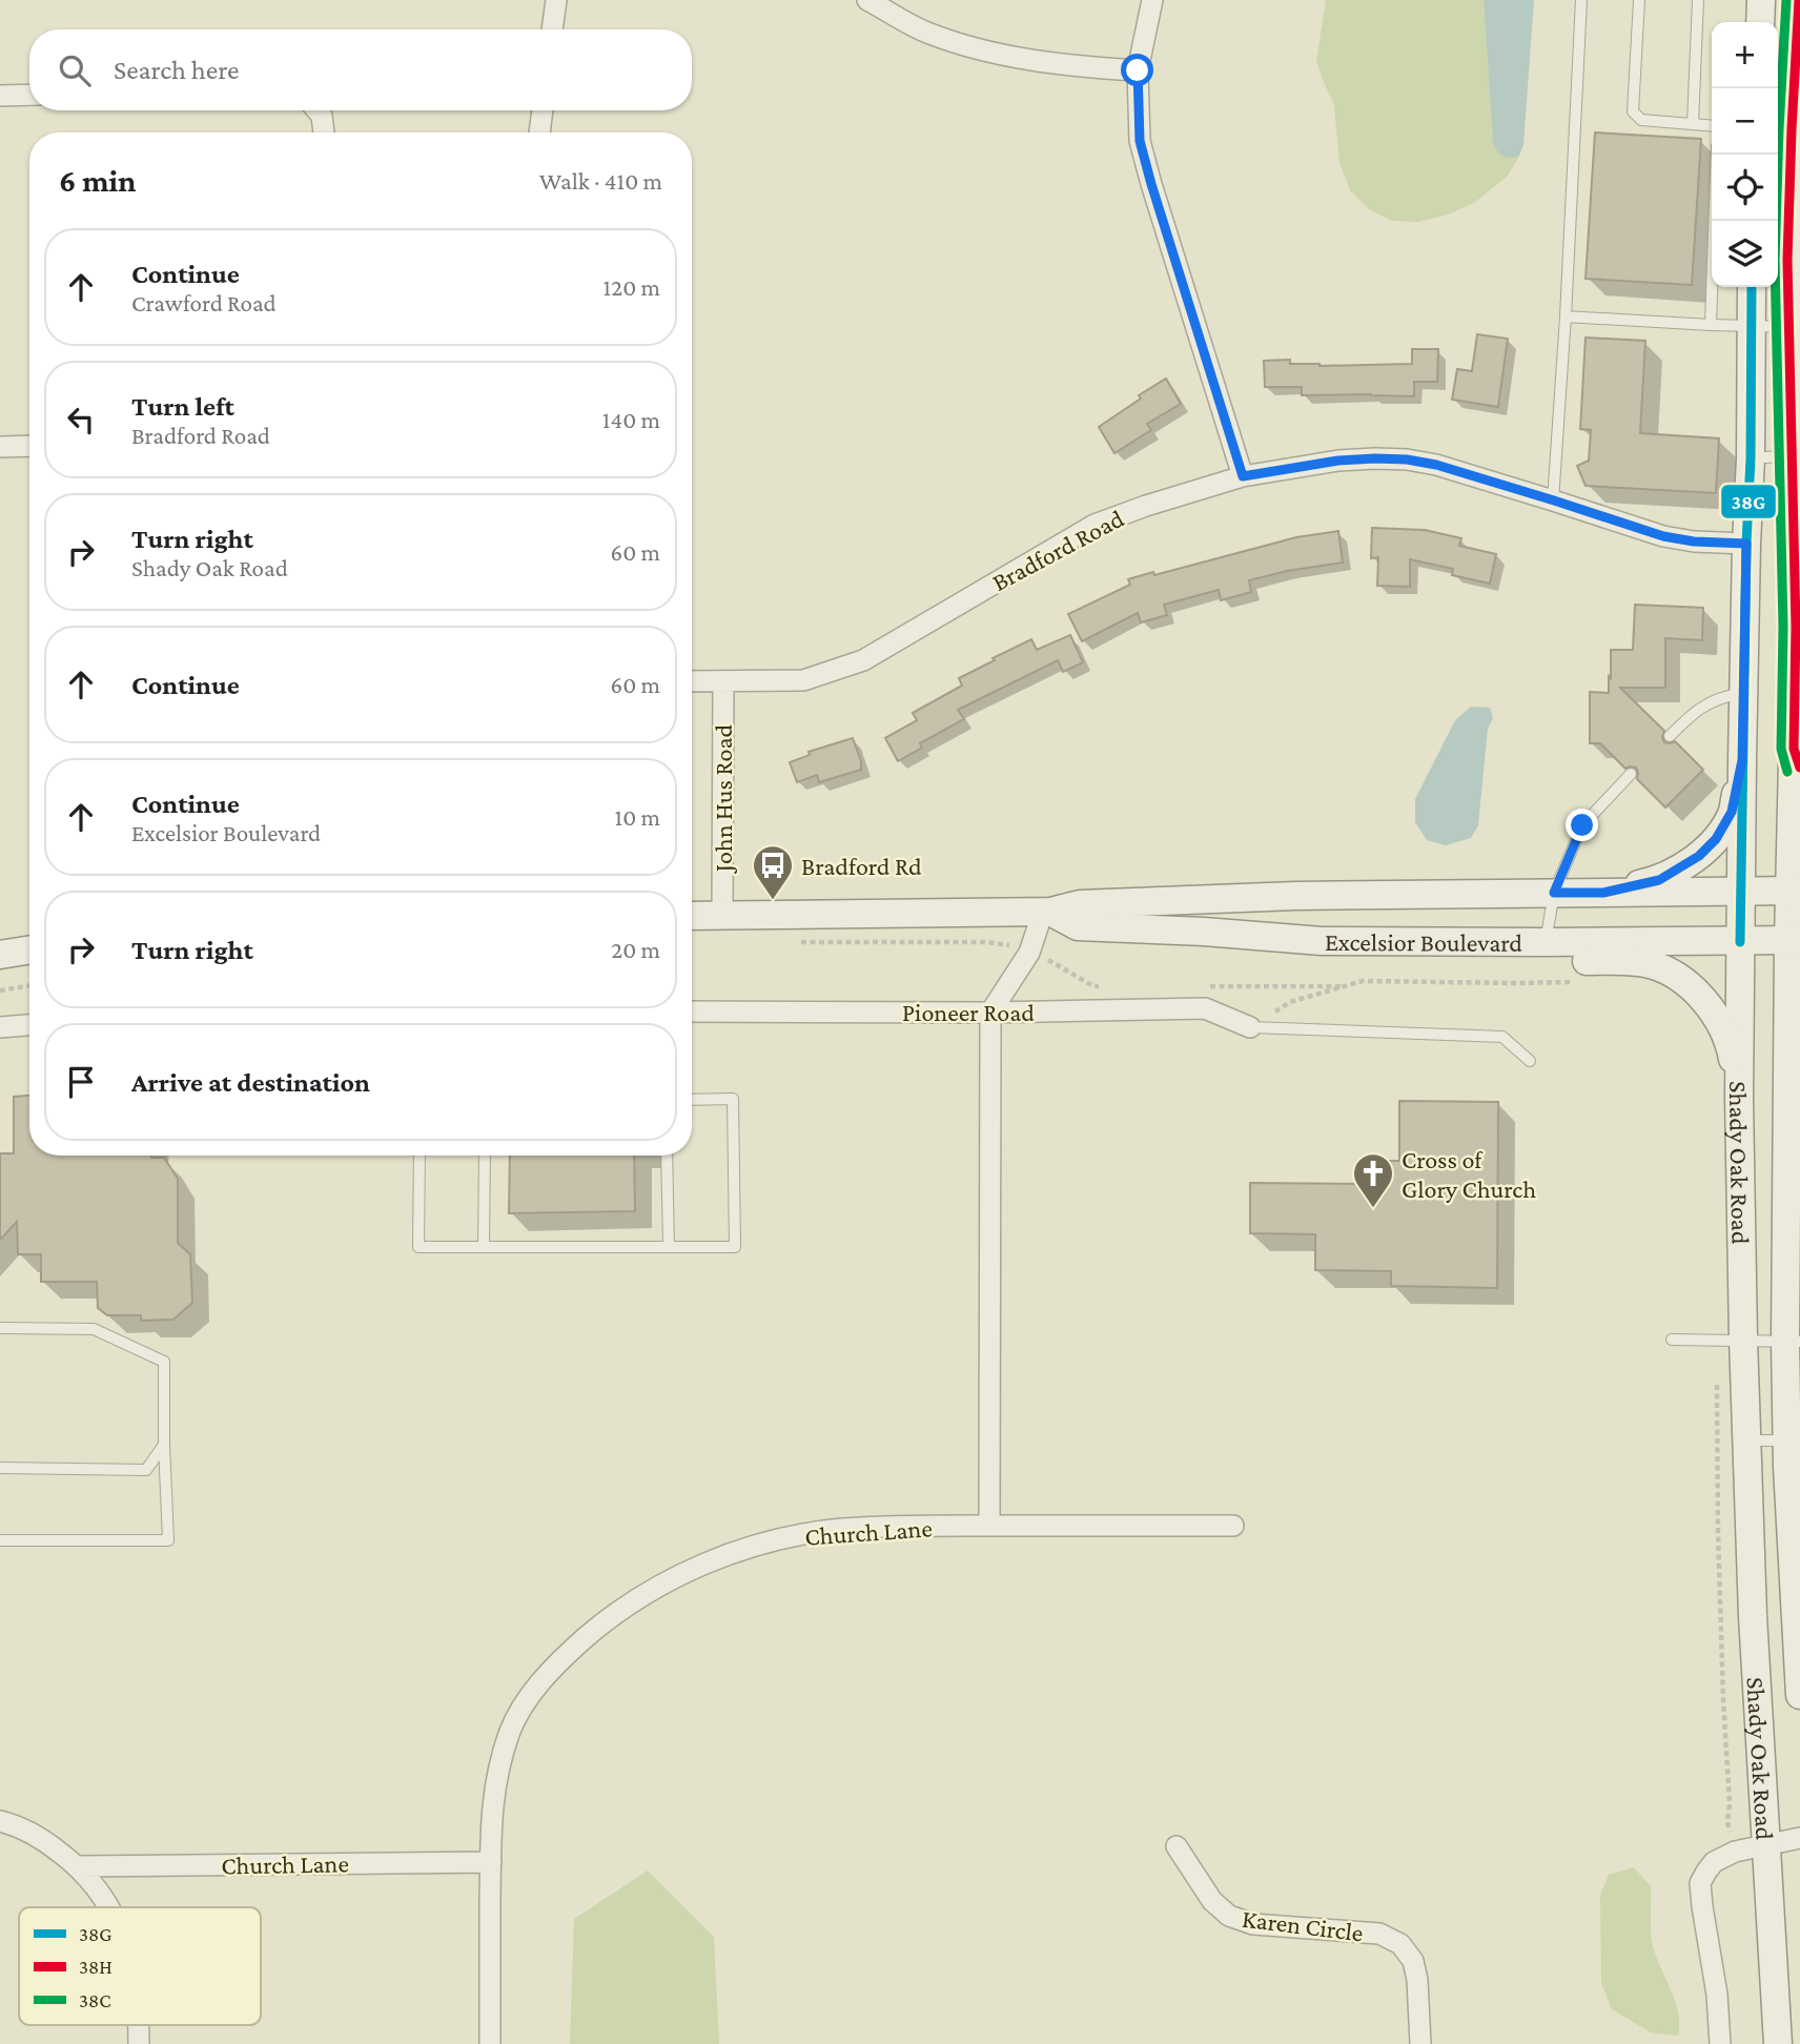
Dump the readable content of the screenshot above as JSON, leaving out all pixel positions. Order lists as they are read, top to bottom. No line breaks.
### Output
{"streets":{"main road":["Excelsior Boulevard","Shady Oak Road"],"street":["Bradford Road","John Hus Road","Pioneer Road","Church Lane","Karen Circle"]},"crossings":[["Bradford Road","John Hus Road"],["Bradford Road","Shady Oak Road"],["John Hus Road","Excelsior Boulevard"],["Excelsior Boulevard","Shady Oak Road"]],"places":{"bus stop":["Bradford Rd"],"church":["Cross of Glory Church"]},"lines":["transit line 38H","transit line 38C","transit line 38G"],"legend":["38G","38H","38C"],"page":{"map_buttons":["+","−"],"search":"Search here","heading":["6 min","Walk · 410 m"],"list":[["Continue","Crawford Road","120 m"],["Turn left","Bradford Road","140 m"],["Turn right","Shady Oak Road","60 m"],["Continue","60 m"],["Continue","Excelsior Boulevard","10 m"],["Turn right","20 m"],"Arrive at destination"]}}
